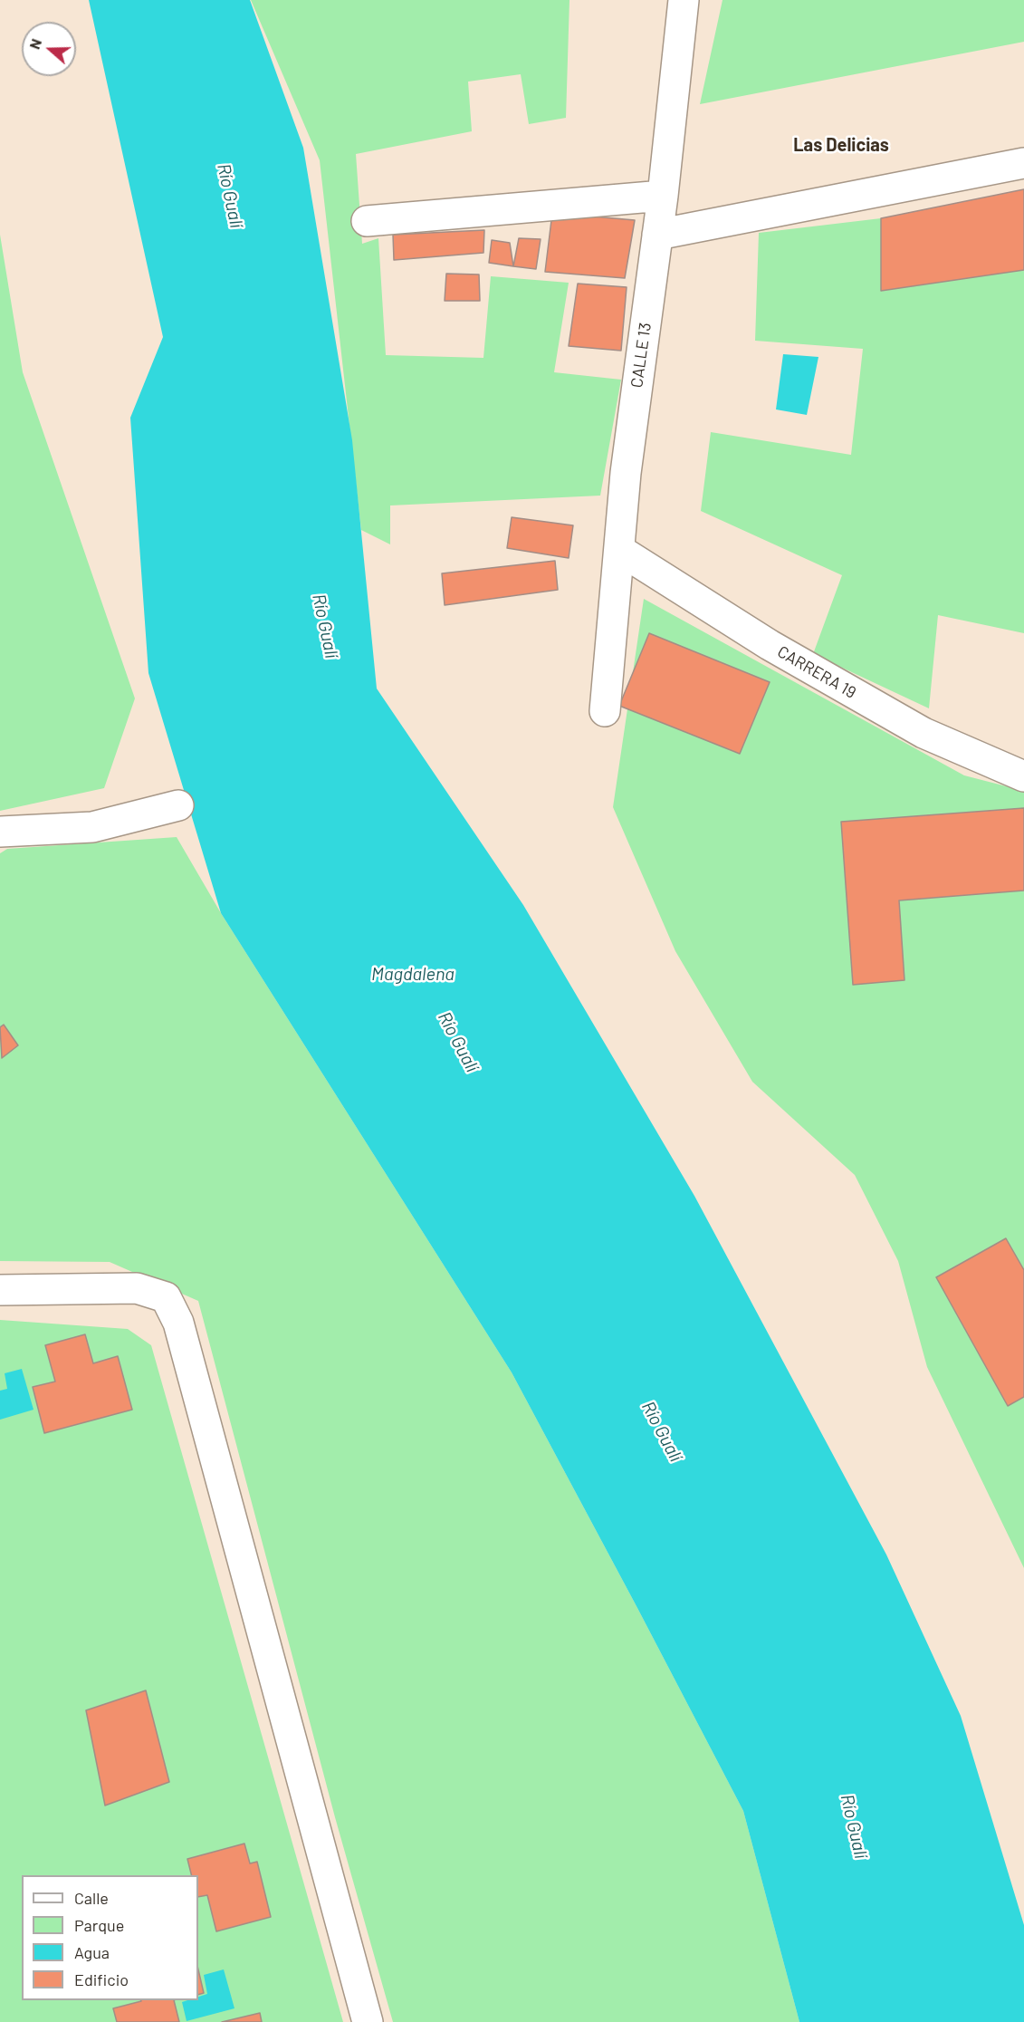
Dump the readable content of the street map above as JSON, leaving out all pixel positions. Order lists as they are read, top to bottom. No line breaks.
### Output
{"streets":{"street":["CALLE 13","CARRERA 19"]},"crossings":[["CALLE 13","CARRERA 19"]],"districts":["Las Delicias"],"water":["Río Gualí","Magdalena"],"legend":["Calle","Parque","Agua","Edificio"],"north":"left"}
